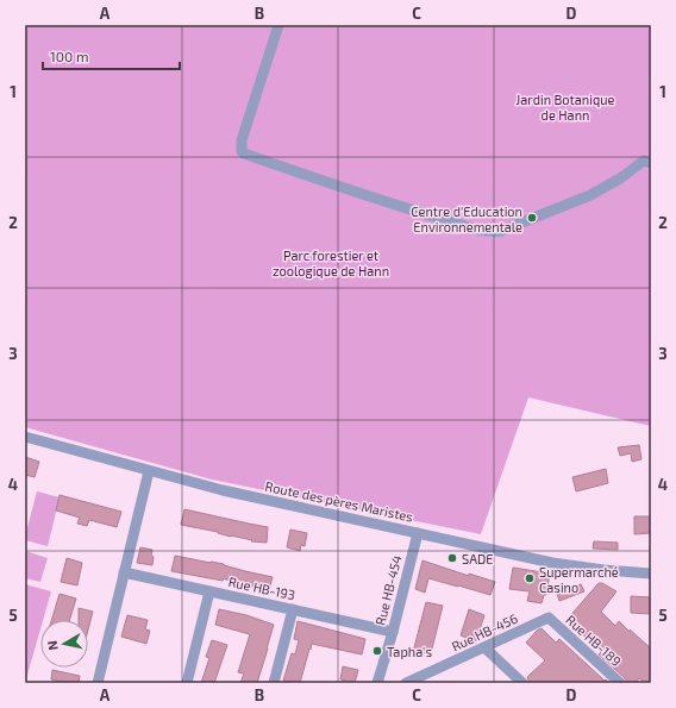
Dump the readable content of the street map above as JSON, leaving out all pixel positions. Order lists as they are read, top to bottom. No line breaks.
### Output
{"streets":{"street":["Route des pères Maristes","Rue HB-193","Rue HB-454","Rue HB-456","Rue HB-189"]},"crossings":[["Route des pères Maristes","Rue HB-454"],["Rue HB-193","Rue HB-454"],["Rue HB-456","Rue HB-189"]],"parks":["Jardin Botanique de Hann","Parc forestier et zoologique de Hann"],"places":["Centre d'Education Environnementale","SADE","Supermarché Casino","Tapha's"],"scale_bar":"100 m","north":"left","grid":{"columns":["A","B","C","D"],"rows":["1","2","3","4","5"]}}
